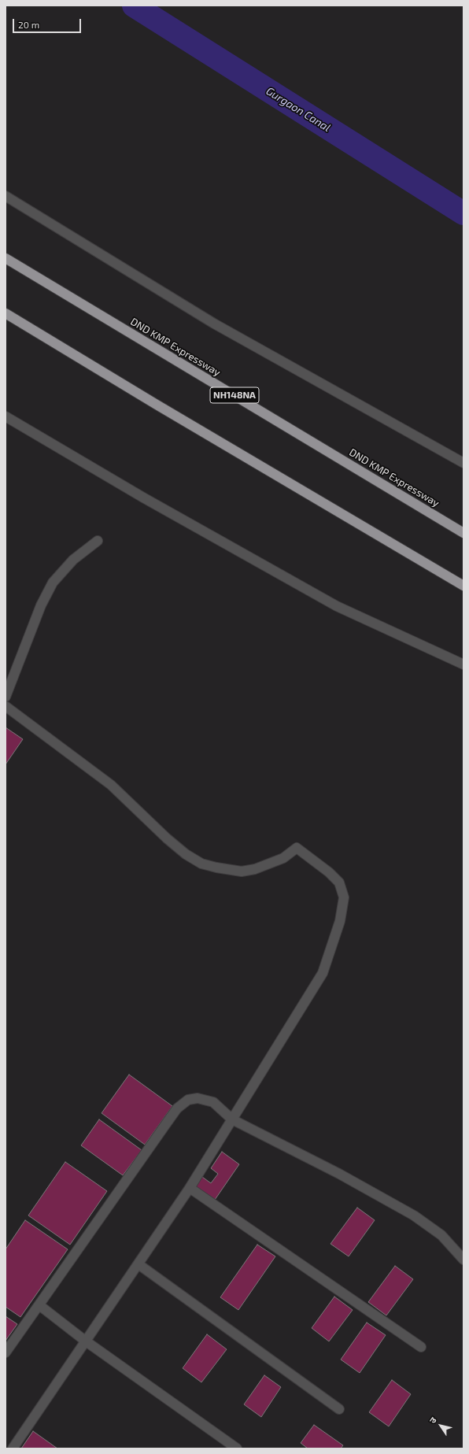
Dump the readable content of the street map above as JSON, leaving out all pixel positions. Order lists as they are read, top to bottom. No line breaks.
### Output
{"streets":{"highway":["DND KMP Expressway","NH148NA"]},"water":["Gurgaon Canal"],"scale_bar":"20 m","north":"top left"}
